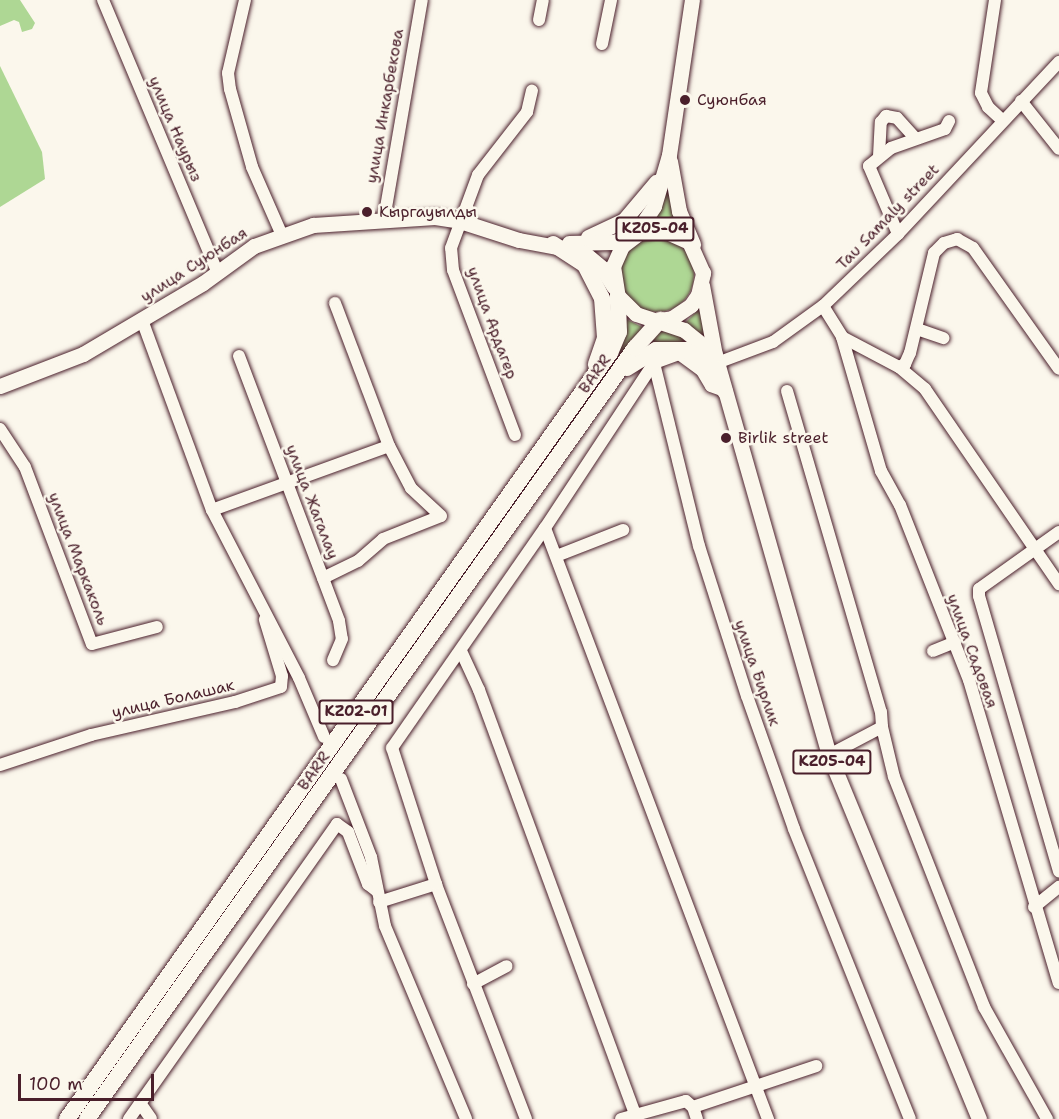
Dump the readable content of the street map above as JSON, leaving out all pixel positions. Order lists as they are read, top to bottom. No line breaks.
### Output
{"streets":{"highway":["BARR","KZ02-01"],"main road":["KZ05-04","улица Суюнбая"],"street":["улица Инкарбекова","улица Наурыз","Tau Samaly street","улица Ардагер","улица Жагалау","улица Маркаколь","улица Садовая","улица Бирлик","улица Болашак"]},"crossings":[["улица Инкарбекова","улица Суюнбая"],["улица Наурыз","улица Суюнбая"],["Tau Samaly street","KZ05-04"],["Tau Samaly street","улица Садовая"],["KZ05-04","улица Суюнбая"],["KZ05-04","BARR"],["улица Суюнбая","улица Ардагер"],["улица Суюнбая","BARR"]],"places":["Суюнбая","Кыргауылды","Birlik street"],"scale_bar":"100 m"}
